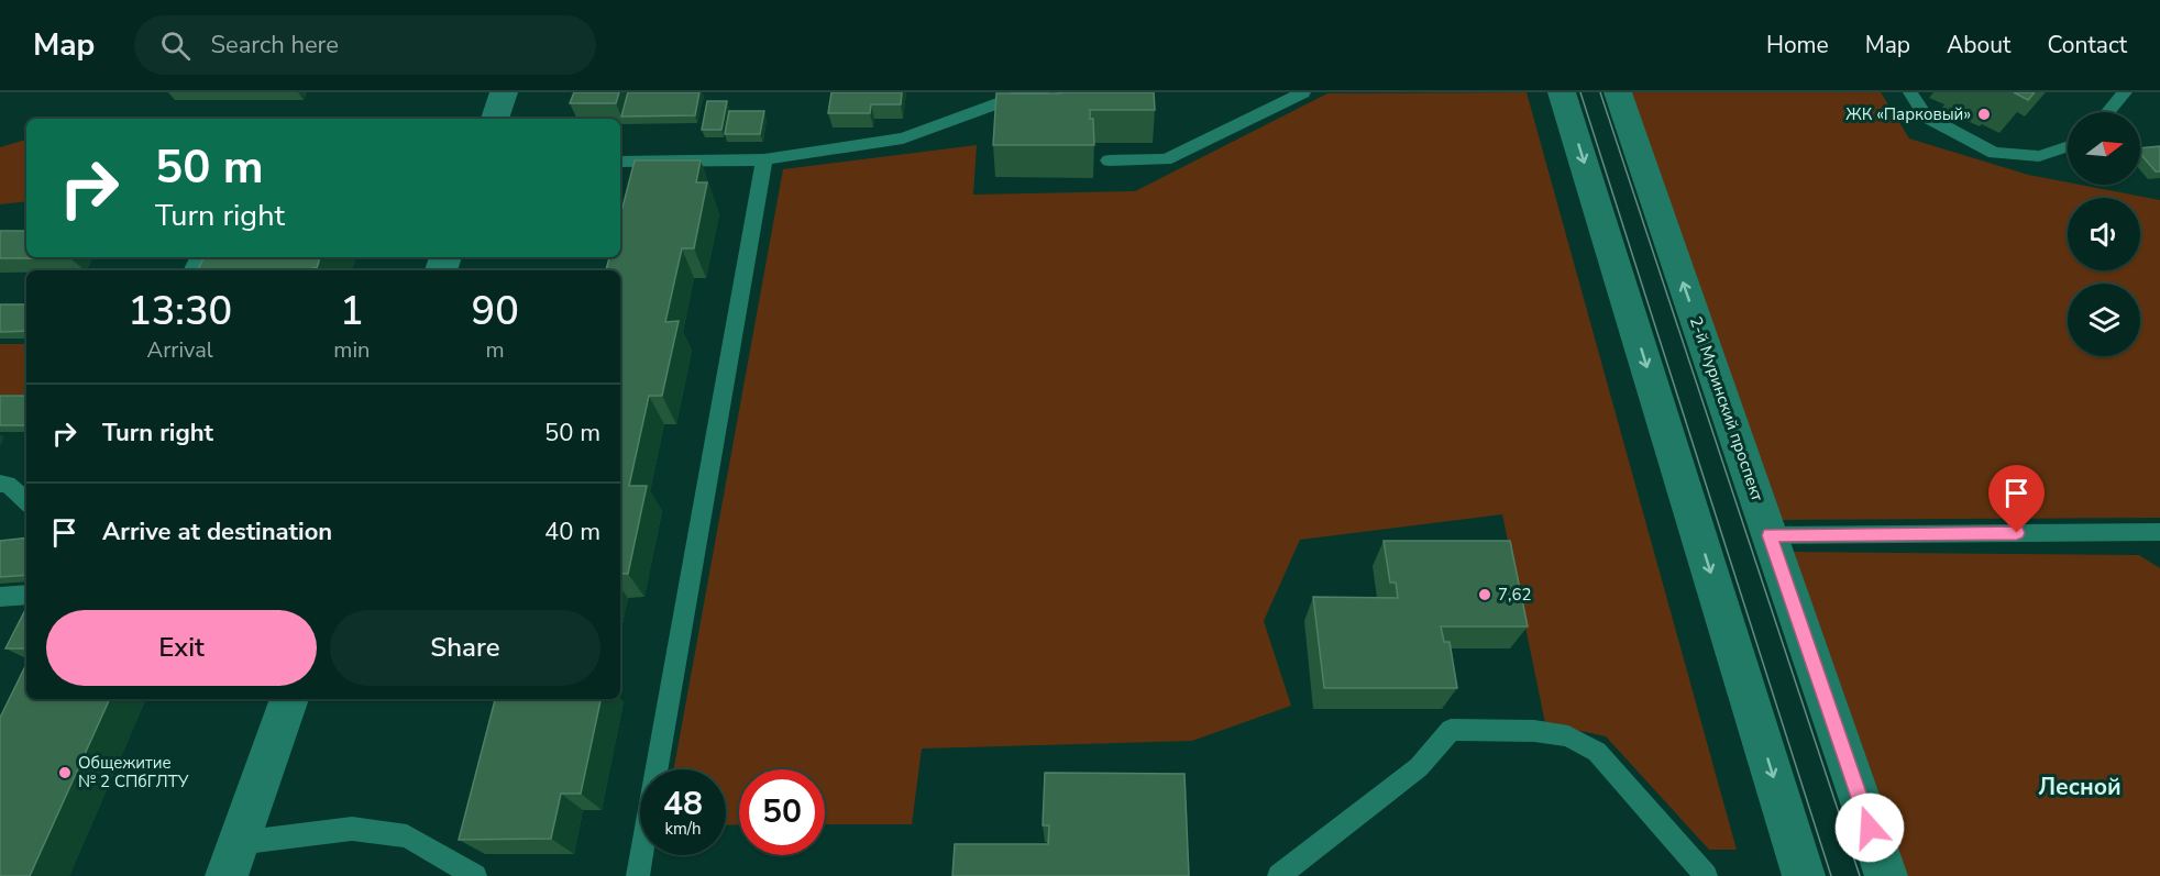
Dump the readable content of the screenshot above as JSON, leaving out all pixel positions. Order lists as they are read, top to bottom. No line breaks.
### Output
{"streets":{"main road":["2-й Муринский проспект"]},"districts":["Лесной"],"places":["ЖК «Парковый»","7,62","Общежитие № 2 СПбГЛТУ"],"north":"right","page":{"header":"Map","search":"Search here","nav":["Home","Map","About","Contact"],"turn":["50 m","Turn right"],"eta":["13:30","Arrival","1","min","90","m"],"list":[{"name":"Turn right","value":"50 m"},{"name":"Arrive at destination","value":"40 m"}],"buttons":["Exit","Share"],"speed":"48 km/h","limit":"50"}}
